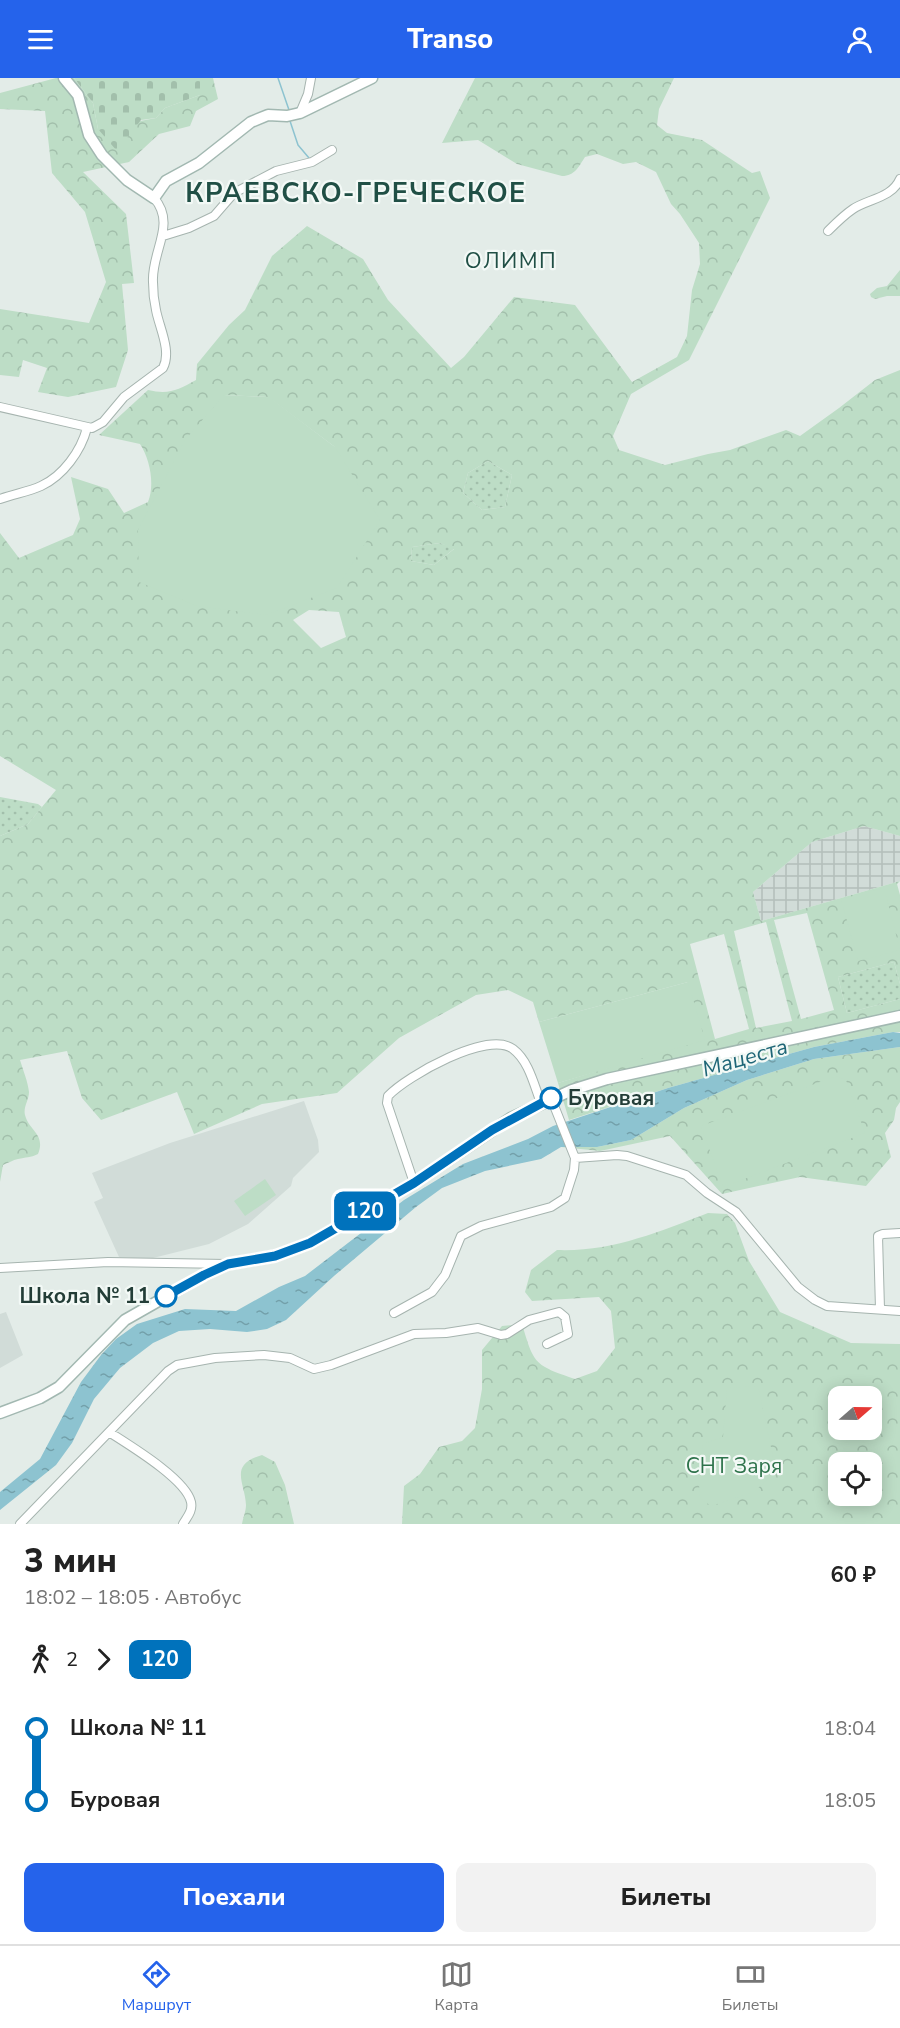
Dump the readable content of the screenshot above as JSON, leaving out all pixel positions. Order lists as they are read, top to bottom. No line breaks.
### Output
{"districts":["КРАЕВСКО-ГРЕЧЕСКОЕ","ОЛИМП"],"water":["Мацеста"],"parks":["СНТ Заря"],"places":["Буровая","Школа № 11"],"lines":["bus line 120"],"north":"right","page":{"header":"Transo","on_map":"120","heading":["3 мин","18:02 – 18:05 · Автобус","60 ₽"],"legs":["2","120"],"list":[{"name":"Школа № 11","value":"18:04"},{"name":"Буровая","value":"18:05"}],"buttons":["Поехали","Билеты"],"tabs":["Маршрут","Карта","Билеты"]}}
